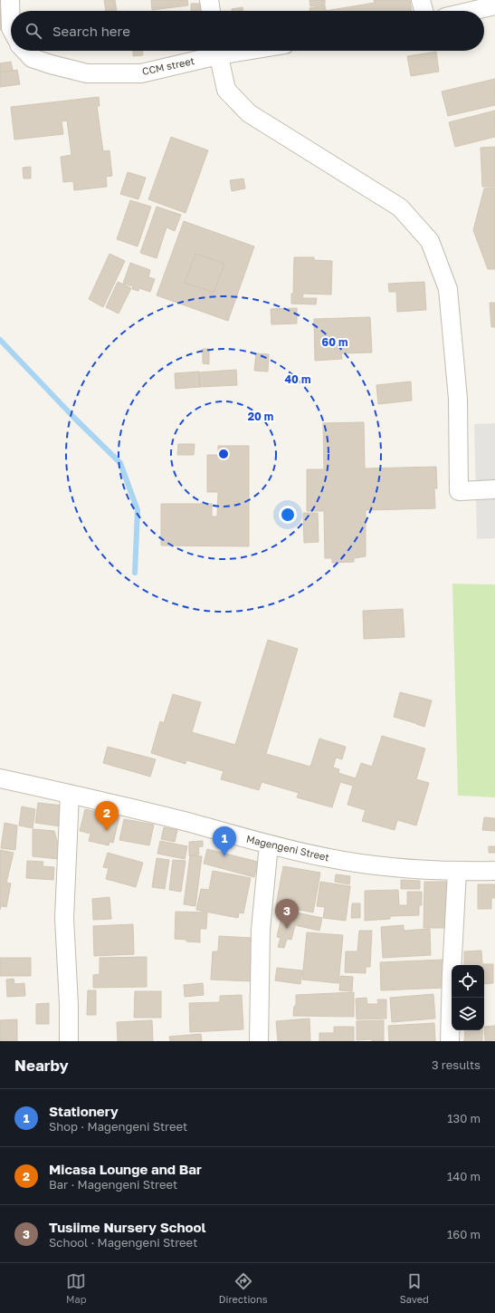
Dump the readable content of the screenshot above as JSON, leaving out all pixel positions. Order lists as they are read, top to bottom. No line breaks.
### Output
{"streets":{"street":["CCM street","Magengeni Street"]},"page":{"search":"Search here","pins":["2","1","3"],"heading":["Nearby","3 results"],"list":[{"mark":"1","name":"Stationery","note":"Shop · Magengeni Street","value":"130 m"},{"mark":"2","name":"Micasa Lounge and Bar","note":"Bar · Magengeni Street","value":"140 m"},{"mark":"3","name":"Tusiime Nursery School","note":"School · Magengeni Street","value":"160 m"}],"nav":["Map","Directions","Saved"]},"rings":["60 m","40 m","20 m"]}
